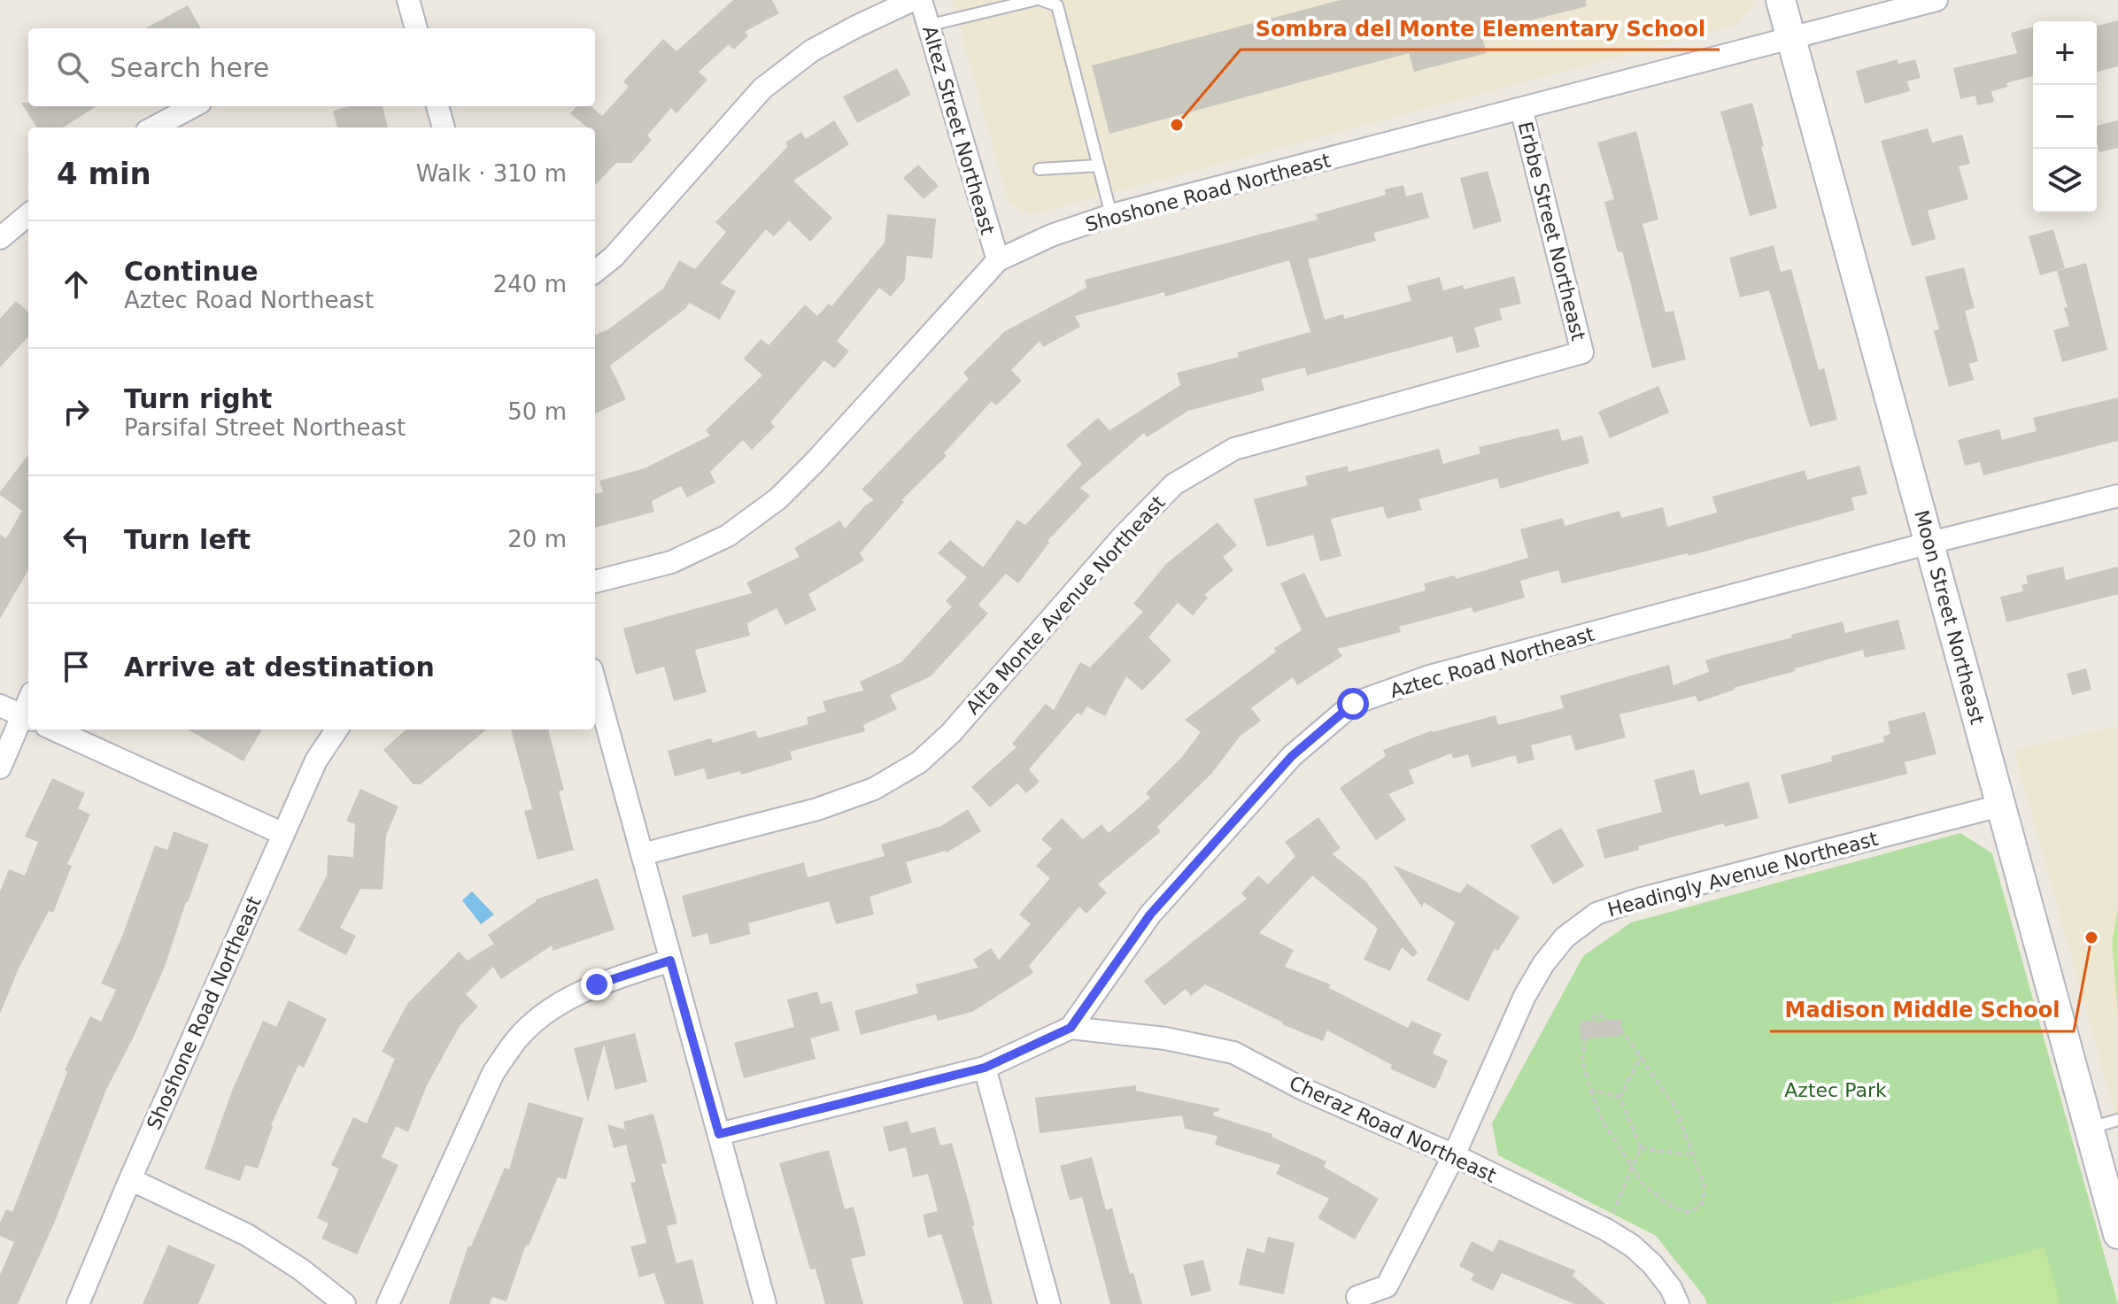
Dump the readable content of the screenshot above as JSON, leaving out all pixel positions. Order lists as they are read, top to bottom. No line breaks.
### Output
{"streets":{"street":["Altez Street Northeast","Shoshone Road Northeast","Erbbe Street Northeast","Alta Monte Avenue Northeast","Moon Street Northeast","Aztec Road Northeast","Headingly Avenue Northeast","Cheraz Road Northeast"]},"crossings":[["Altez Street Northeast","Shoshone Road Northeast"],["Shoshone Road Northeast","Erbbe Street Northeast"],["Shoshone Road Northeast","Moon Street Northeast"],["Erbbe Street Northeast","Alta Monte Avenue Northeast"],["Moon Street Northeast","Aztec Road Northeast"],["Moon Street Northeast","Headingly Avenue Northeast"],["Aztec Road Northeast","Cheraz Road Northeast"],["Headingly Avenue Northeast","Cheraz Road Northeast"]],"parks":["Aztec Park"],"places":["Sombra del Monte Elementary School","Madison Middle School"],"page":{"map_buttons":["+","−"],"search":"Search here","heading":["4 min","Walk · 310 m"],"list":[["Continue","Aztec Road Northeast","240 m"],["Turn right","Parsifal Street Northeast","50 m"],["Turn left","20 m"],"Arrive at destination"]}}
